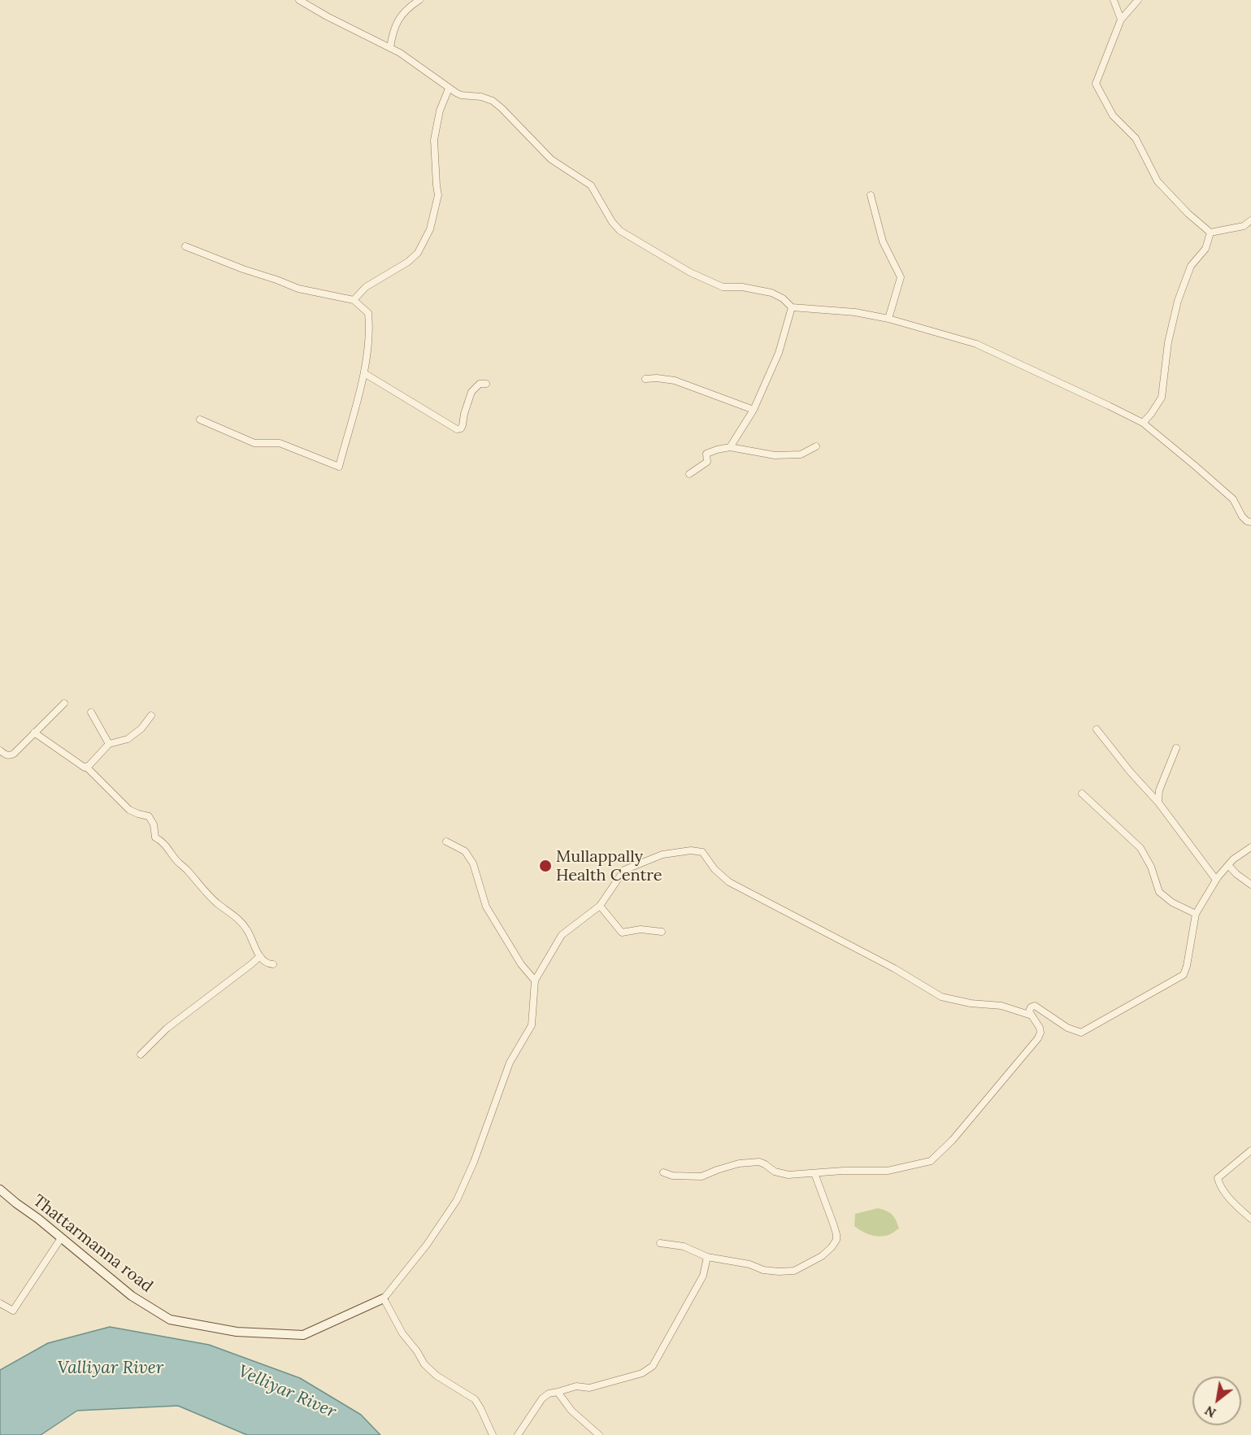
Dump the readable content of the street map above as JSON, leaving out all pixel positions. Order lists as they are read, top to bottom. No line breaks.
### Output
{"streets":{"street":["Thattarmanna road"]},"water":["Valliyar River","Velliyar River"],"places":["Mullappally Health Centre"],"north":"bottom left"}
